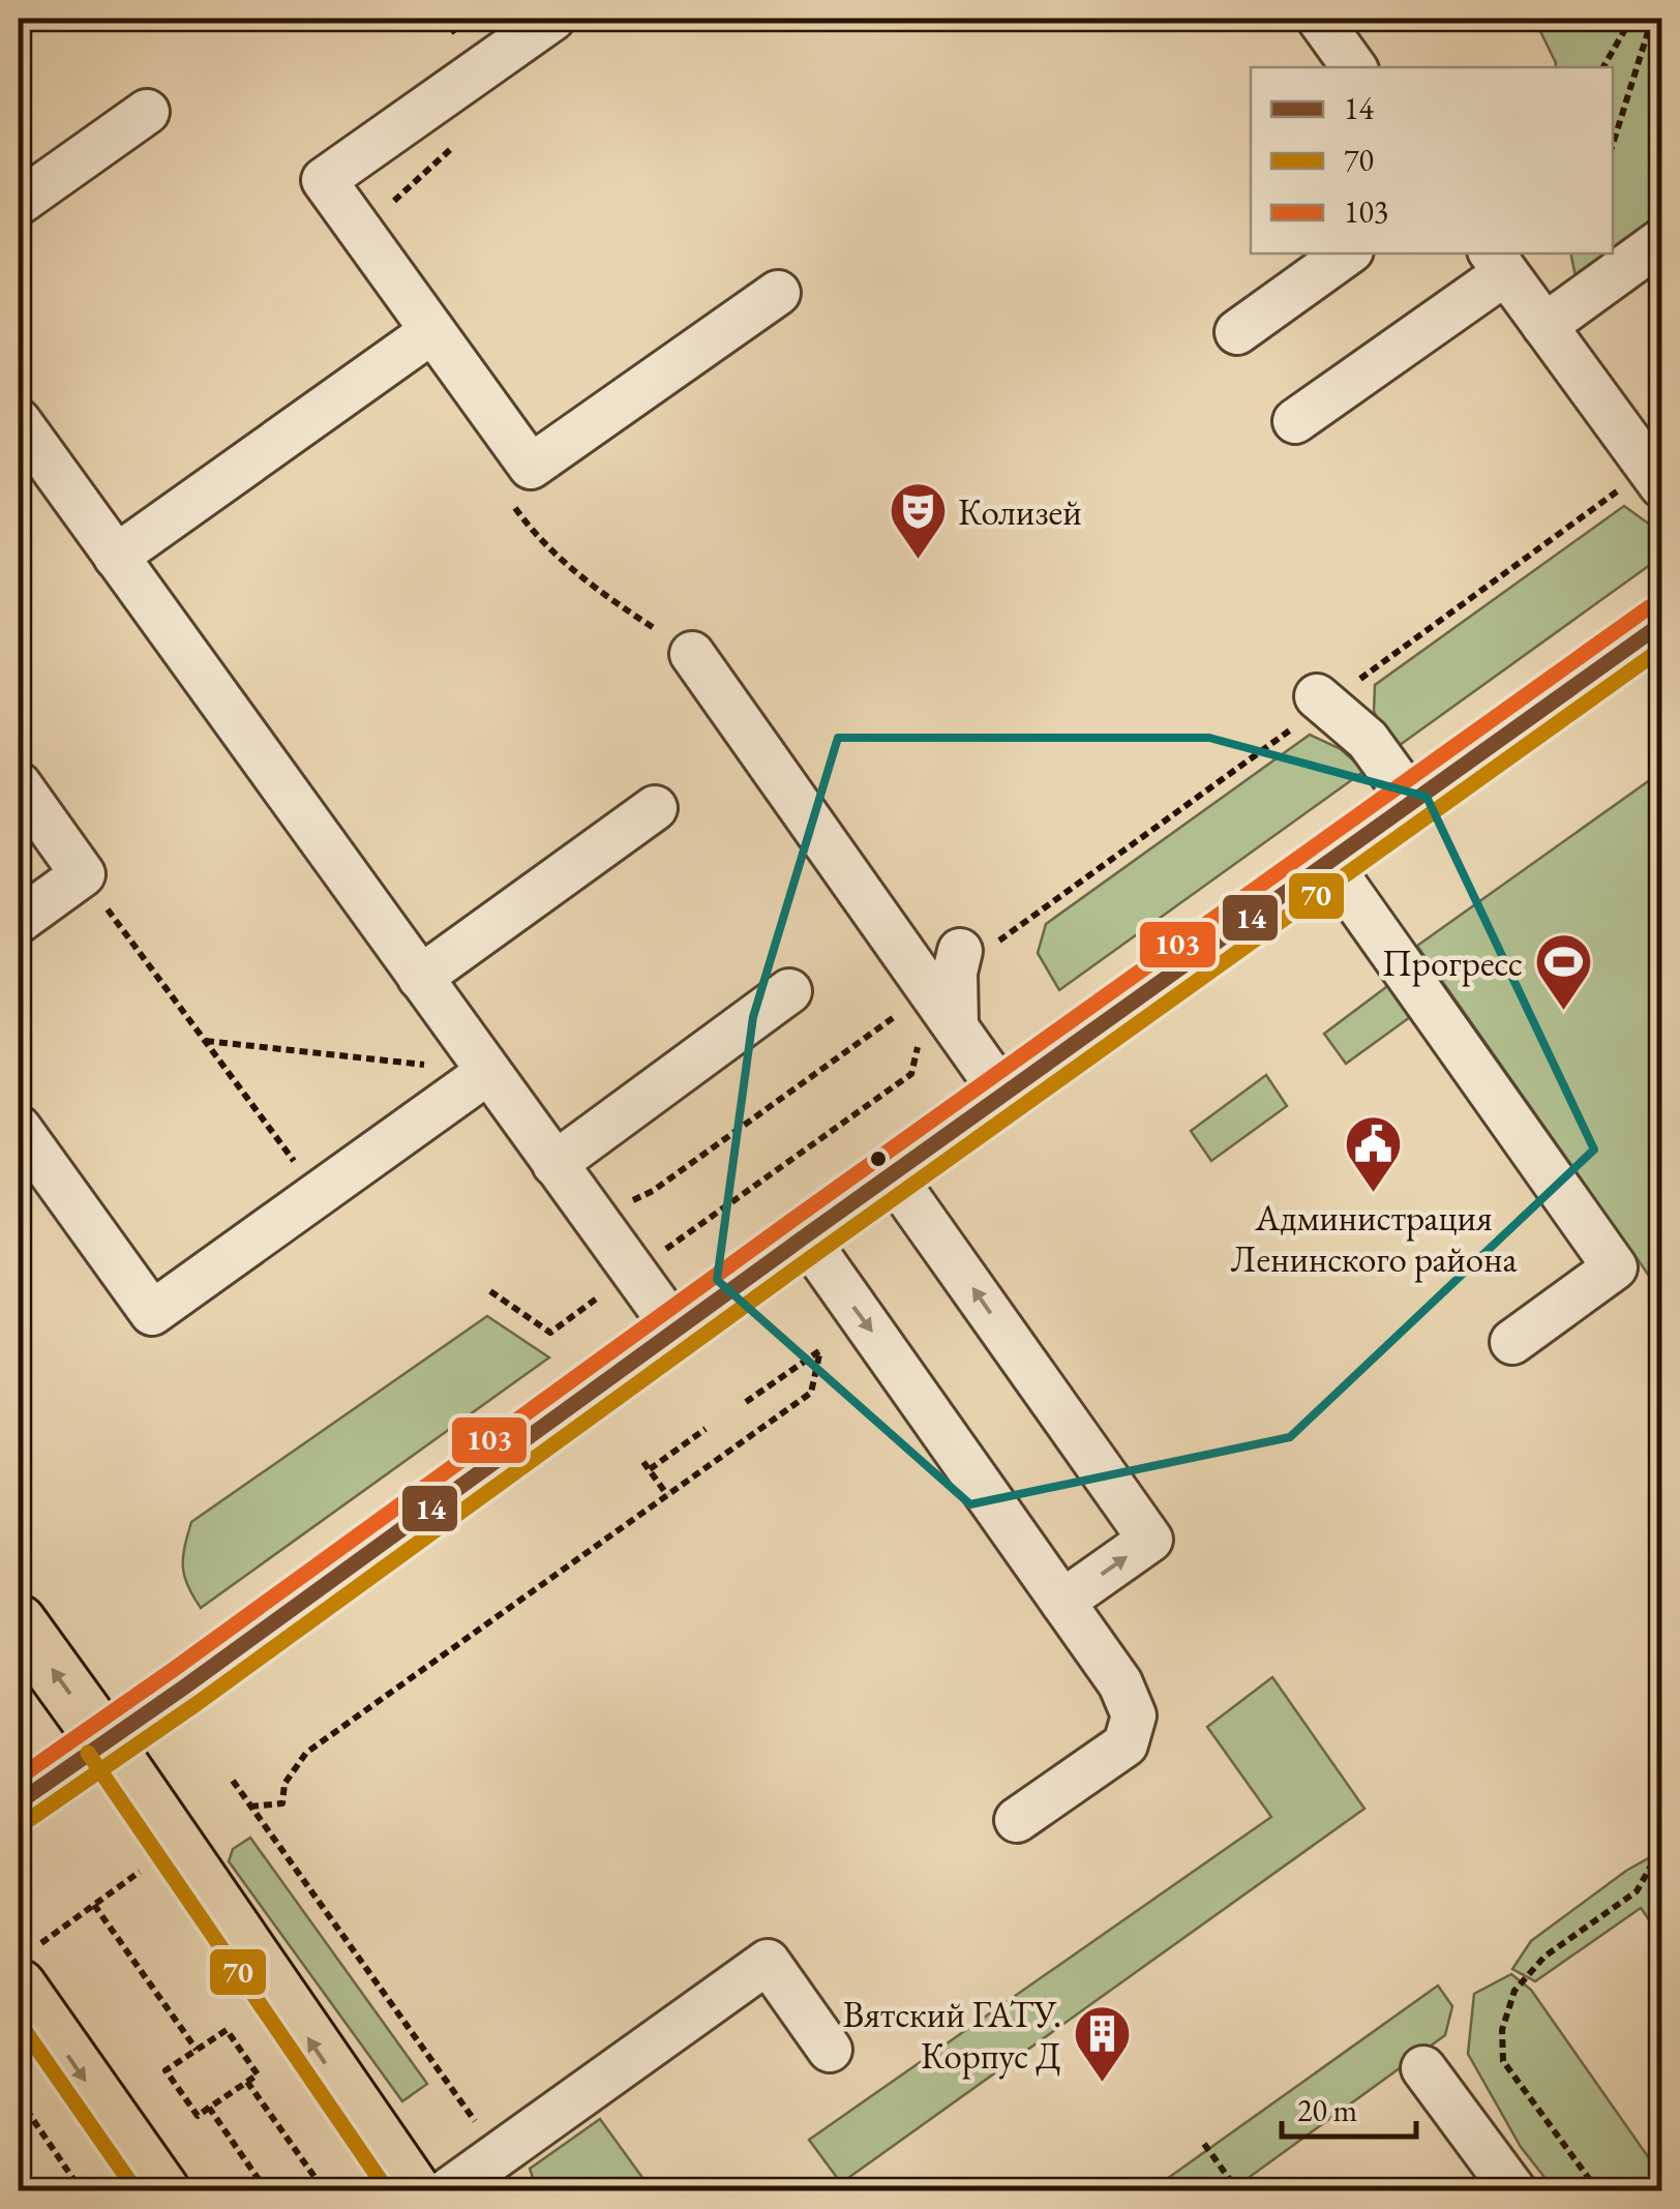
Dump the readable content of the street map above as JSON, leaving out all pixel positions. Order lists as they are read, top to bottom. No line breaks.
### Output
{"places":{"theatre":["Колизей"],"sports":["Прогресс"],"public building":["Администрация Ленинского района"],"building":["Вятский ГАТУ. Корпус Д"]},"lines":["transit line 103","transit line 14","transit line 70"],"legend":["14","70","103"],"scale_bar":"20 m"}
